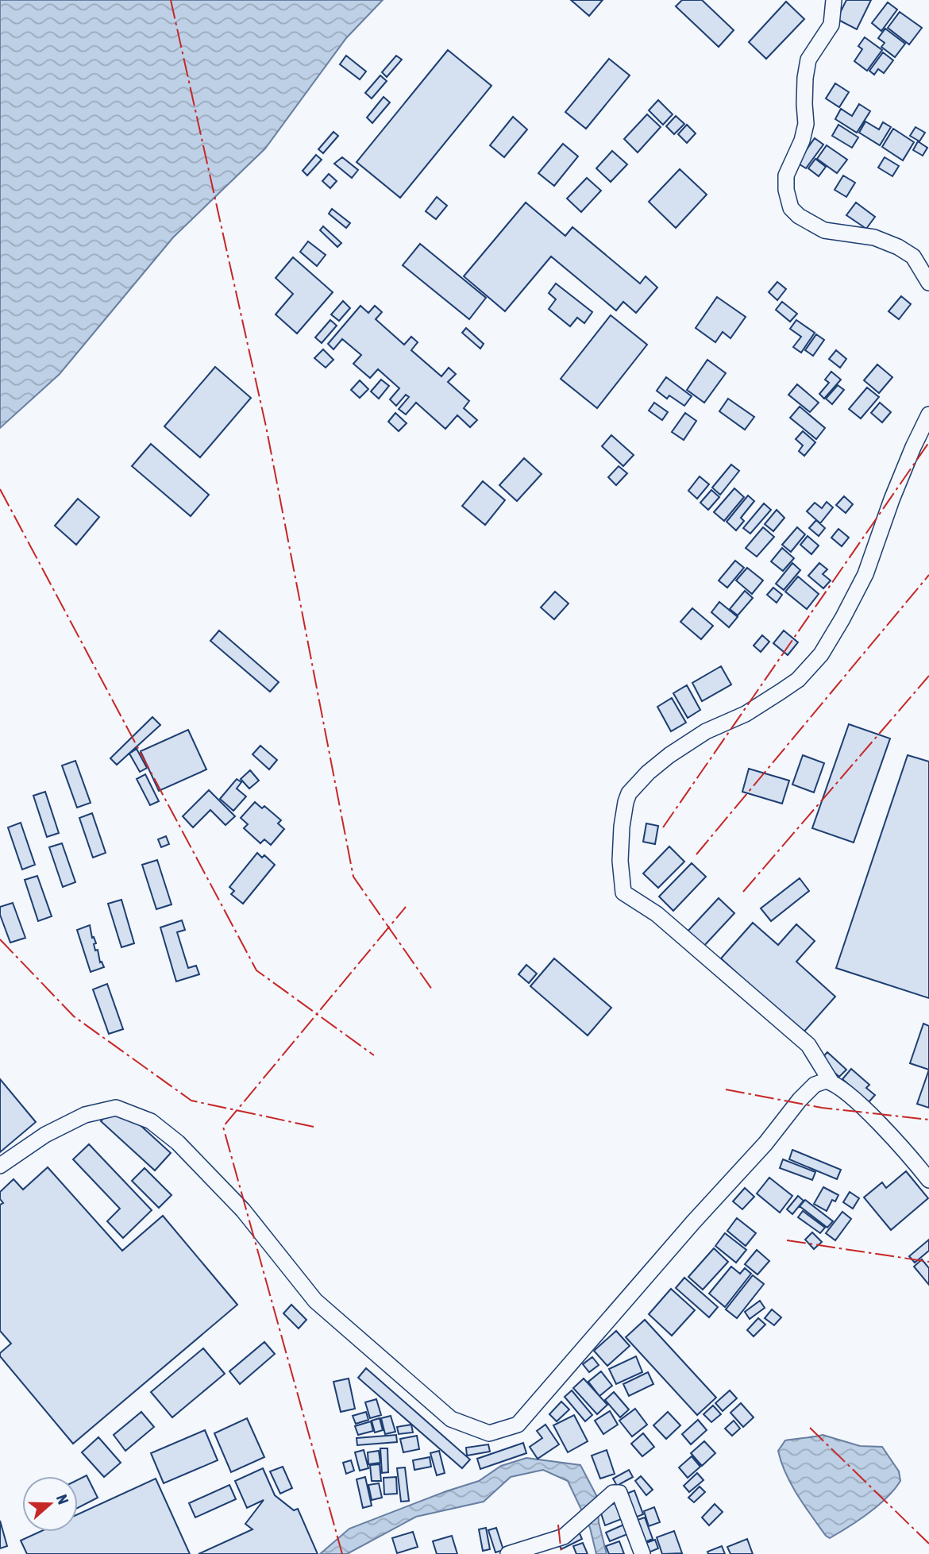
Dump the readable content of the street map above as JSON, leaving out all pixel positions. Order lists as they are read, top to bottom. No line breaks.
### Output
{"north":"right"}
